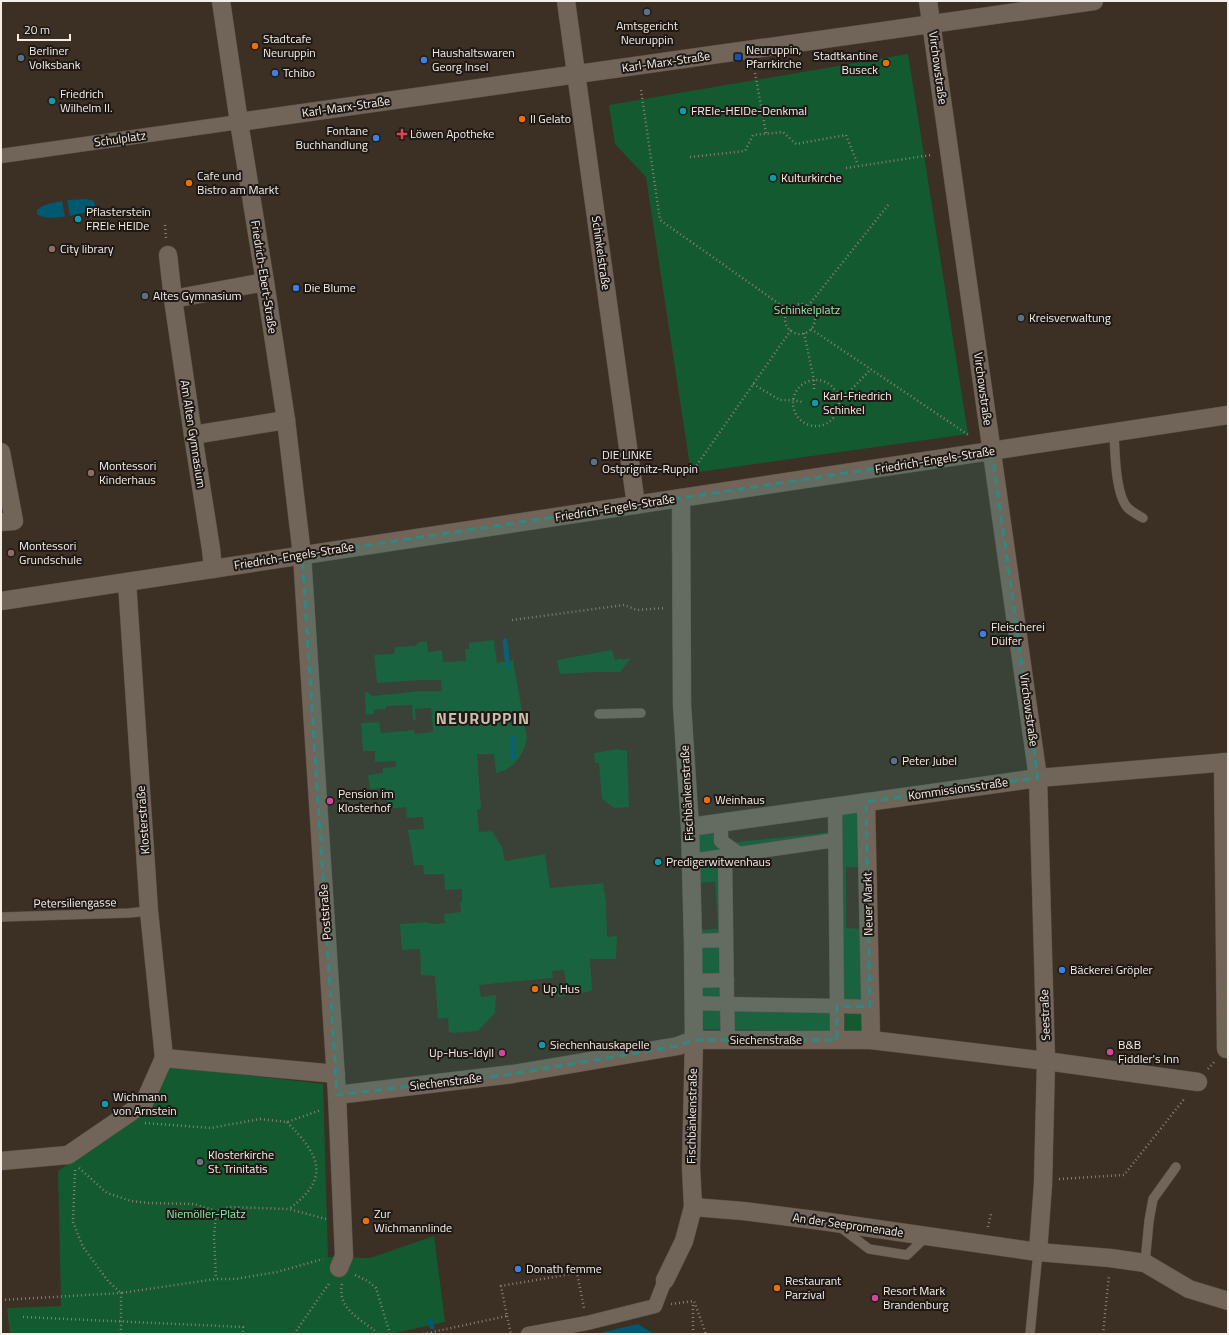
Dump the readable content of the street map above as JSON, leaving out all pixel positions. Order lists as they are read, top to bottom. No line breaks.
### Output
{"streets":{"street":["Karl-Marx-Straße","Virchowstraße","Schulplatz","Schinkelstraße","Friedrich-Ebert-Straße","Am Alten Gymnasium","Friedrich-Engels-Straße","Kommissionsstraße","Fischbänkenstraße","Klosterstraße","Neuer Markt","Poststraße","Seestraße","Siechenstraße","An der Seepromenade"],"lane":["Petersiliengasse"]},"crossings":[["Karl-Marx-Straße","Virchowstraße"],["Karl-Marx-Straße","Schulplatz"],["Karl-Marx-Straße","Schinkelstraße"],["Karl-Marx-Straße","Friedrich-Ebert-Straße"],["Virchowstraße","Friedrich-Engels-Straße"],["Virchowstraße","Kommissionsstraße"],["Virchowstraße","Seestraße"],["Schulplatz","Friedrich-Ebert-Straße"],["Schinkelstraße","Friedrich-Engels-Straße"],["Friedrich-Ebert-Straße","Friedrich-Engels-Straße"],["Friedrich-Ebert-Straße","Poststraße"],["Am Alten Gymnasium","Friedrich-Engels-Straße"],["Friedrich-Engels-Straße","Fischbänkenstraße"],["Friedrich-Engels-Straße","Klosterstraße"],["Friedrich-Engels-Straße","Poststraße"],["Kommissionsstraße","Fischbänkenstraße"],["Kommissionsstraße","Neuer Markt"],["Kommissionsstraße","Seestraße"],["Fischbänkenstraße","Siechenstraße"],["Fischbänkenstraße","An der Seepromenade"],["Klosterstraße","Petersiliengasse"],["Neuer Markt","Siechenstraße"],["Poststraße","Siechenstraße"],["Seestraße","Siechenstraße"],["Seestraße","An der Seepromenade"]],"districts":["NEURUPPIN"],"parks":["Schinkelplatz","Niemöller-Platz"],"places":{"other":["Amtsgericht Neuruppin","Stadtcafe Neuruppin","Berliner Volksbank","Haushaltswaren Georg Insel","Stadtkantine Buseck","Tchibo","Friedrich Wilhelm II.","FREIe-HEIDe-Denkmal","Il Gelato","Fontane Buchhandlung","Kulturkirche","Cafe und Bistro am Markt","Pflasterstein FREIe HEIDe","City library","Die Blume","Altes Gymnasium","Kreisverwaltung","Karl-Friedrich Schinkel","DIE LINKE Ostprignitz-Ruppin","Montessori Kinderhaus","Montessori Grundschule","Fleischerei Dülfer","Peter Jubel","Weinhaus","Pension im Klosterhof","Predigerwitwenhaus","Bäckerei Gröpler","Up Hus","Siechenhauskapelle","B&B Fiddler's Inn","Up-Hus-Idyll","Wichmann von Arnstein","Klosterkirche St. Trinitatis","Zur Wichmannlinde","Donath femme","Restaurant Parzival","Resort Mark Brandenburg"],"transit":["Neuruppin, Pfarrkirche"],"health":["Löwen Apotheke"]},"scale_bar":"20 m"}
